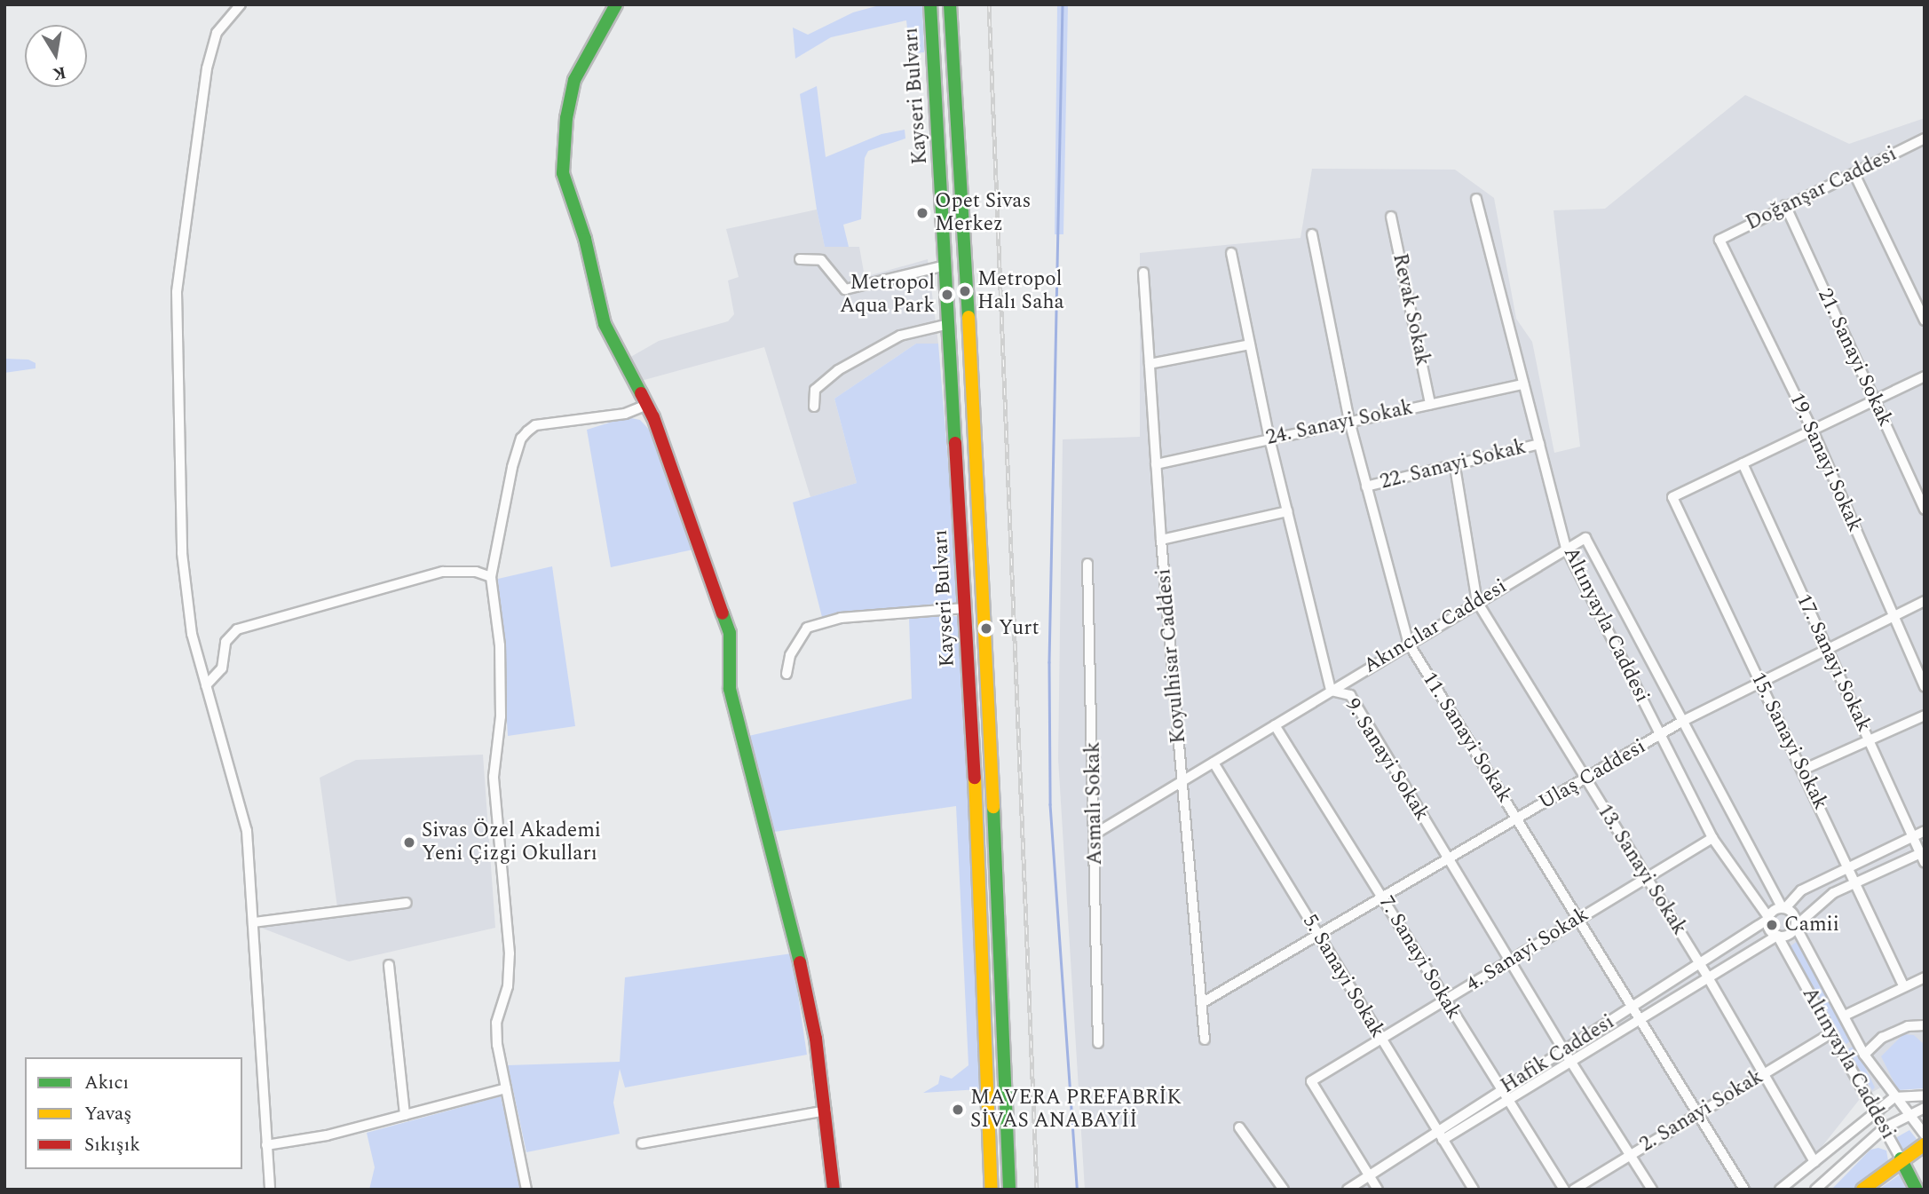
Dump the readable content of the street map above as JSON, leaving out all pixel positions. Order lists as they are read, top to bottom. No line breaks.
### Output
{"streets":{"main road":["Kayseri Bulvarı"],"street":["Doğanşar Caddesi","Revak Sokak","21. Sanayi Sokak","24. Sanayi Sokak","19. Sanayi Sokak","22. Sanayi Sokak","Altınyayla Caddesi","Akıncılar Caddesi","Koyulhisar Caddesi","17. Sanayi Sokak","11. Sanayi Sokak","15. Sanayi Sokak","9. Sanayi Sokak","Ulaş Caddesi","Asmalı Sokak","13. Sanayi Sokak","4. Sanayi Sokak","7. Sanayi Sokak","5. Sanayi Sokak","Hafik Caddesi","2. Sanayi Sokak"]},"crossings":[["Doğanşar Caddesi","21. Sanayi Sokak"],["Doğanşar Caddesi","19. Sanayi Sokak"],["Revak Sokak","24. Sanayi Sokak"],["24. Sanayi Sokak","Altınyayla Caddesi"],["24. Sanayi Sokak","Koyulhisar Caddesi"],["24. Sanayi Sokak","11. Sanayi Sokak"],["24. Sanayi Sokak","9. Sanayi Sokak"],["19. Sanayi Sokak","Ulaş Caddesi"],["22. Sanayi Sokak","Altınyayla Caddesi"],["22. Sanayi Sokak","11. Sanayi Sokak"],["22. Sanayi Sokak","13. Sanayi Sokak"],["Altınyayla Caddesi","Akıncılar Caddesi"],["Altınyayla Caddesi","Ulaş Caddesi"],["Altınyayla Caddesi","4. Sanayi Sokak"],["Altınyayla Caddesi","Hafik Caddesi"],["Altınyayla Caddesi","2. Sanayi Sokak"],["Akıncılar Caddesi","Koyulhisar Caddesi"],["Akıncılar Caddesi","11. Sanayi Sokak"],["Akıncılar Caddesi","9. Sanayi Sokak"],["Akıncılar Caddesi","Asmalı Sokak"],["Akıncılar Caddesi","13. Sanayi Sokak"],["Akıncılar Caddesi","7. Sanayi Sokak"],["Akıncılar Caddesi","5. Sanayi Sokak"],["Koyulhisar Caddesi","Ulaş Caddesi"],["17. Sanayi Sokak","15. Sanayi Sokak"],["17. Sanayi Sokak","Ulaş Caddesi"],["11. Sanayi Sokak","Ulaş Caddesi"],["11. Sanayi Sokak","4. Sanayi Sokak"],["11. Sanayi Sokak","Hafik Caddesi"],["11. Sanayi Sokak","2. Sanayi Sokak"],["15. Sanayi Sokak","Ulaş Caddesi"],["9. Sanayi Sokak","Ulaş Caddesi"],["9. Sanayi Sokak","4. Sanayi Sokak"],["9. Sanayi Sokak","Hafik Caddesi"],["9. Sanayi Sokak","2. Sanayi Sokak"],["Ulaş Caddesi","13. Sanayi Sokak"],["Ulaş Caddesi","7. Sanayi Sokak"],["Ulaş Caddesi","5. Sanayi Sokak"],["13. Sanayi Sokak","4. Sanayi Sokak"],["13. Sanayi Sokak","Hafik Caddesi"],["13. Sanayi Sokak","2. Sanayi Sokak"],["4. Sanayi Sokak","7. Sanayi Sokak"],["4. Sanayi Sokak","5. Sanayi Sokak"],["4. Sanayi Sokak","Hafik Caddesi"],["7. Sanayi Sokak","Hafik Caddesi"],["5. Sanayi Sokak","Hafik Caddesi"]],"places":["Opet Sivas Merkez","Metropol Halı Saha","Metropol Aqua Park","Yurt","Sivas Özel Akademi Yeni Çizgi Okulları","Camii","MAVERA PREFABRİK SİVAS ANABAYİİ"],"legend":["Akıcı","Yavaş","Sıkışık"],"north":"bottom"}
